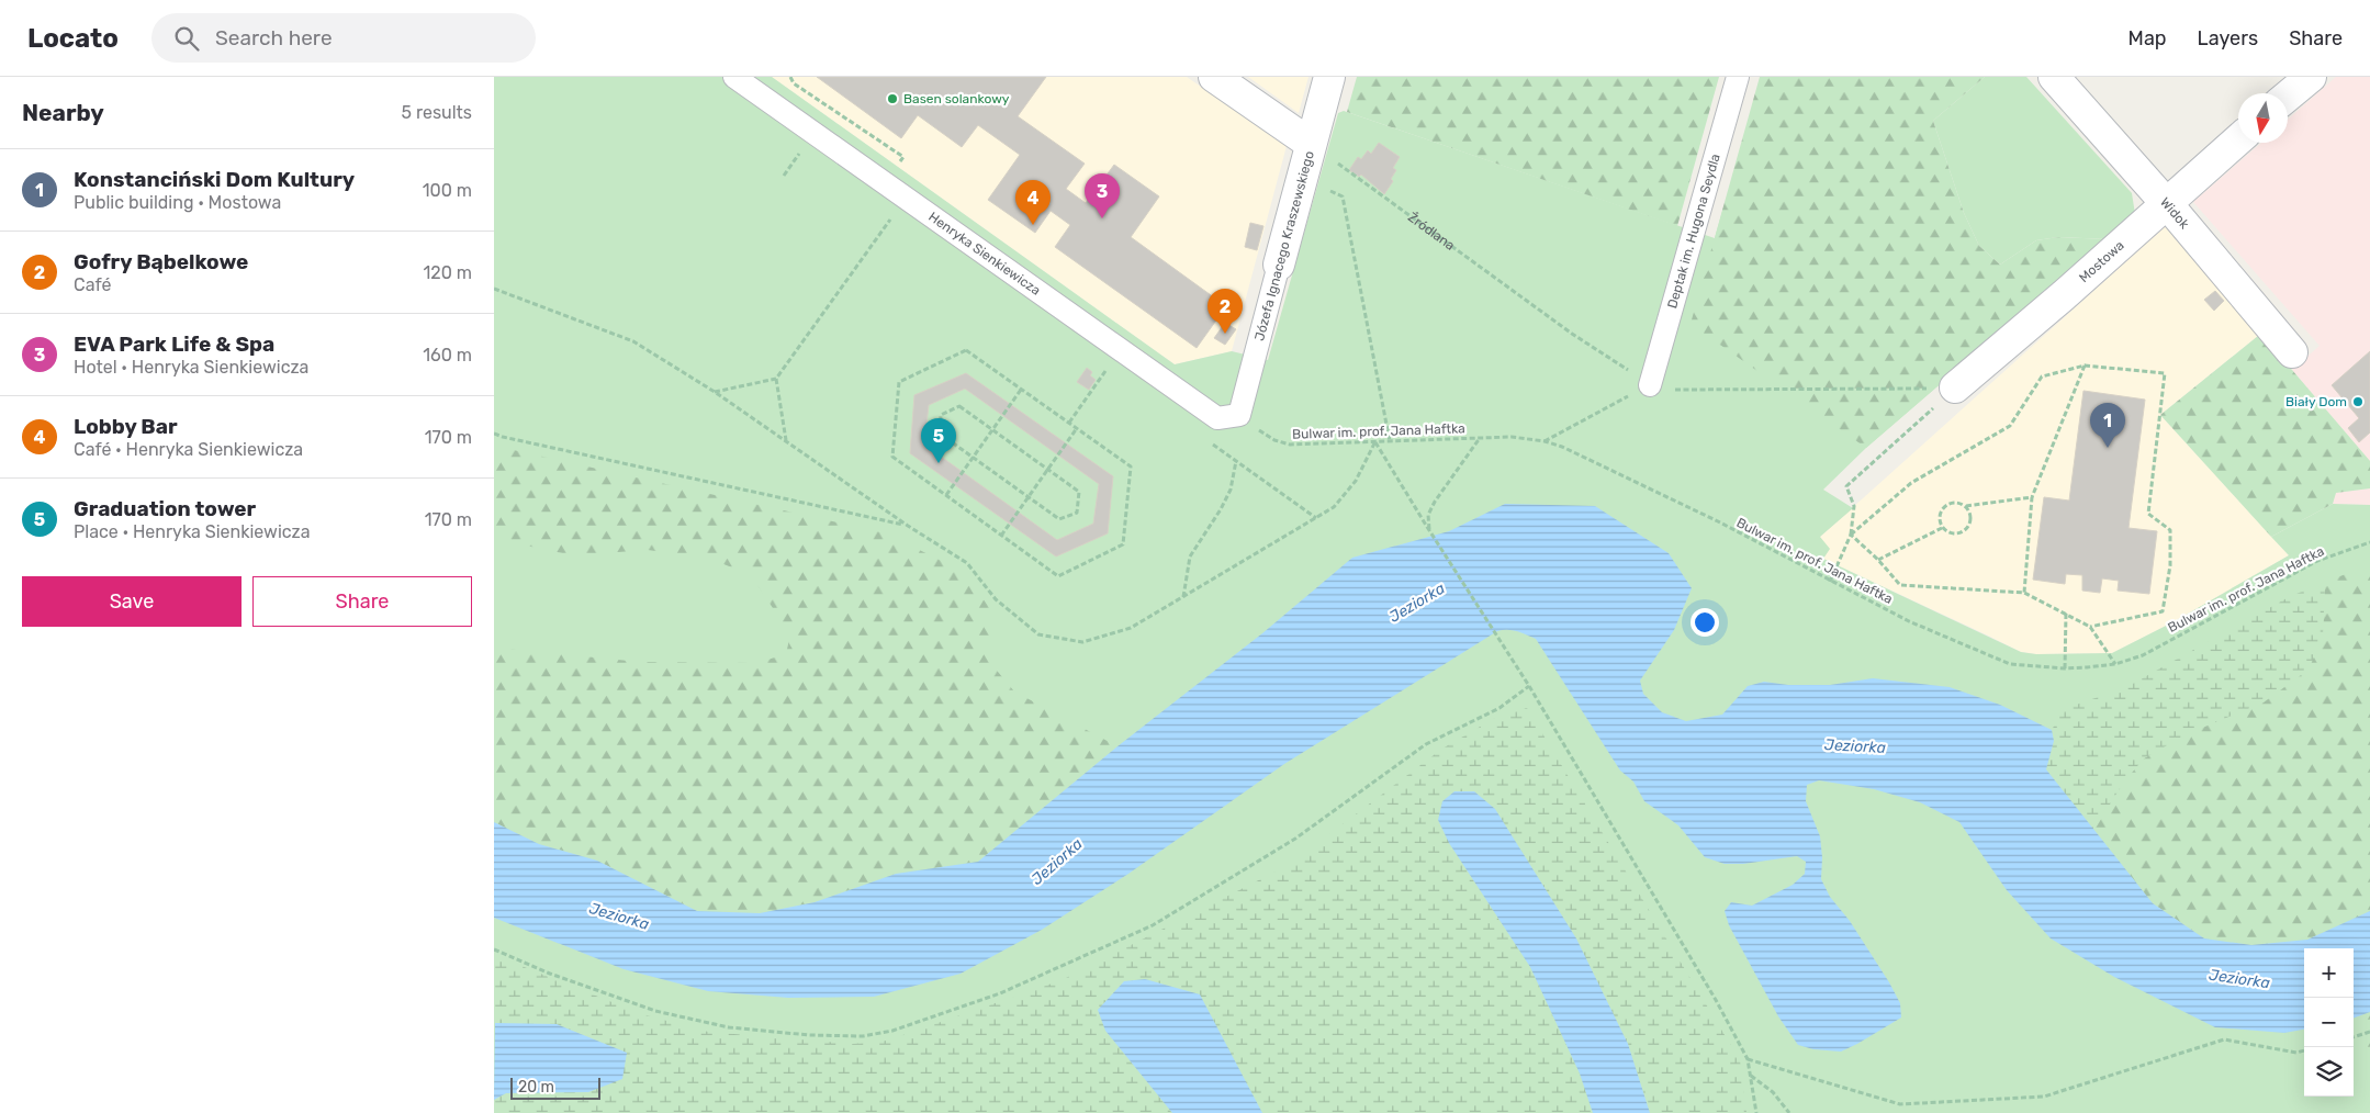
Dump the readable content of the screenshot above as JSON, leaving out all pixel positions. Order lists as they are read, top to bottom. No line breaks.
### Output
{"streets":{"street":["Widok","Deptak im. Hugona Seydla","Józefa Ignacego Kraszewskiego","Henryka Sienkiewicza","Mostowa"],"path":["Źródlana","Bulwar im. prof. Jana Haftka"]},"crossings":[["Widok","Mostowa"],["Deptak im. Hugona Seydla","Źródlana"],["Źródlana","Józefa Ignacego Kraszewskiego"],["Źródlana","Mostowa"],["Józefa Ignacego Kraszewskiego","Henryka Sienkiewicza"],["Józefa Ignacego Kraszewskiego","Bulwar im. prof. Jana Haftka"],["Henryka Sienkiewicza","Bulwar im. prof. Jana Haftka"]],"water":["Jeziorka"],"places":["Basen solankowy","Biały Dom"],"scale_bar":"20 m","north":"bottom","page":{"header":"Locato","search":"Search here","nav":["Map","Layers","Share"],"heading":["Nearby","5 results"],"list":[{"mark":"1","name":"Konstanciński Dom Kultury","note":"Public building · Mostowa","value":"100 m"},{"mark":"2","name":"Gofry Bąbelkowe","note":"Café","value":"120 m"},{"mark":"3","name":"EVA Park Life & Spa","note":"Hotel · Henryka Sienkiewicza","value":"160 m"},{"mark":"4","name":"Lobby Bar","note":"Café · Henryka Sienkiewicza","value":"170 m"},{"mark":"5","name":"Graduation tower","note":"Place · Henryka Sienkiewicza","value":"170 m"}],"pins":["3","4","2","1","5"],"buttons":["Save","Share"],"map_buttons":["+","−"],"scale":"20 m"}}
